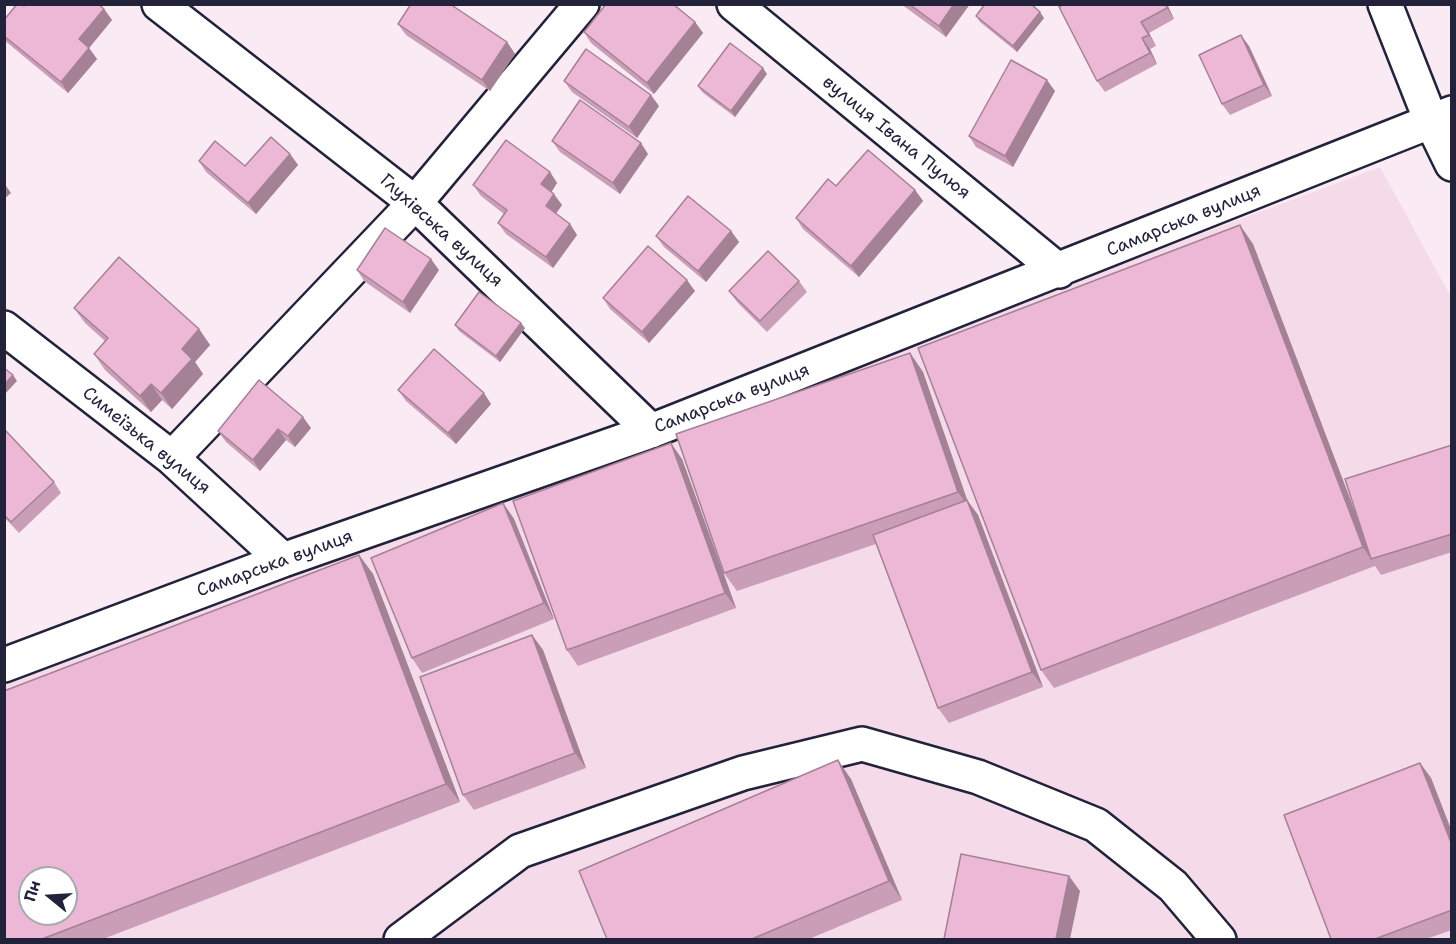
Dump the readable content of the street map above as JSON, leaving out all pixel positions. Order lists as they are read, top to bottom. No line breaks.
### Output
{"streets":{"street":["вулиця Івана Пулюя","Самарська вулиця","Глухівська вулиця","Симеїзька вулиця"]},"crossings":[["вулиця Івана Пулюя","Самарська вулиця"],["Самарська вулиця","Глухівська вулиця"],["Самарська вулиця","Симеїзька вулиця"]],"north":"left"}
